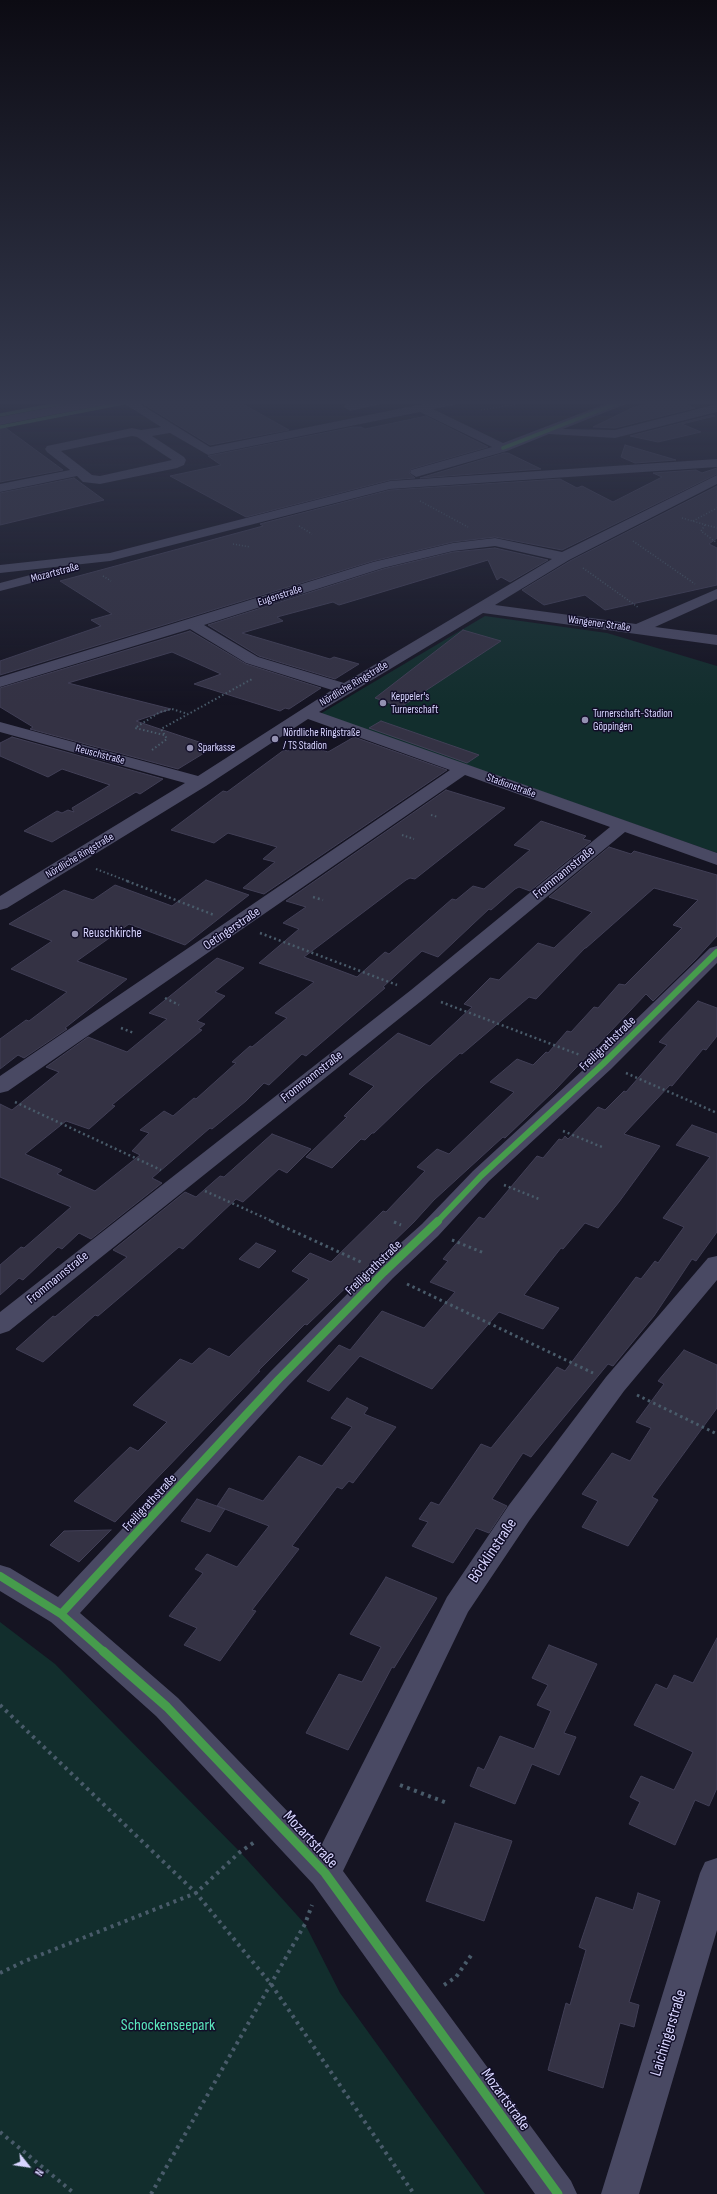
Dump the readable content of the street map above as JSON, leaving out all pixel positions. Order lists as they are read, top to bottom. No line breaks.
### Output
{"streets":{"street":["Mozartstraße","Eugenstraße","Wangener Straße","Nördliche Ringstraße","Reuschstraße","Stadionstraße","Frommannstraße","Oetingerstraße","Freiligrathstraße","Böcklinstraße","Laichingerstraße"]},"crossings":[["Mozartstraße","Freiligrathstraße"],["Mozartstraße","Böcklinstraße"],["Eugenstraße","Nördliche Ringstraße"],["Wangener Straße","Nördliche Ringstraße"],["Nördliche Ringstraße","Reuschstraße"],["Nördliche Ringstraße","Stadionstraße"],["Stadionstraße","Frommannstraße"],["Stadionstraße","Oetingerstraße"]],"parks":["Schockenseepark"],"places":["Keppeler's Turnerschaft","Turnerschaft-Stadion Göppingen","Nördliche Ringstraße / TS Stadion","Sparkasse","Reuschkirche"],"north":"bottom right"}
